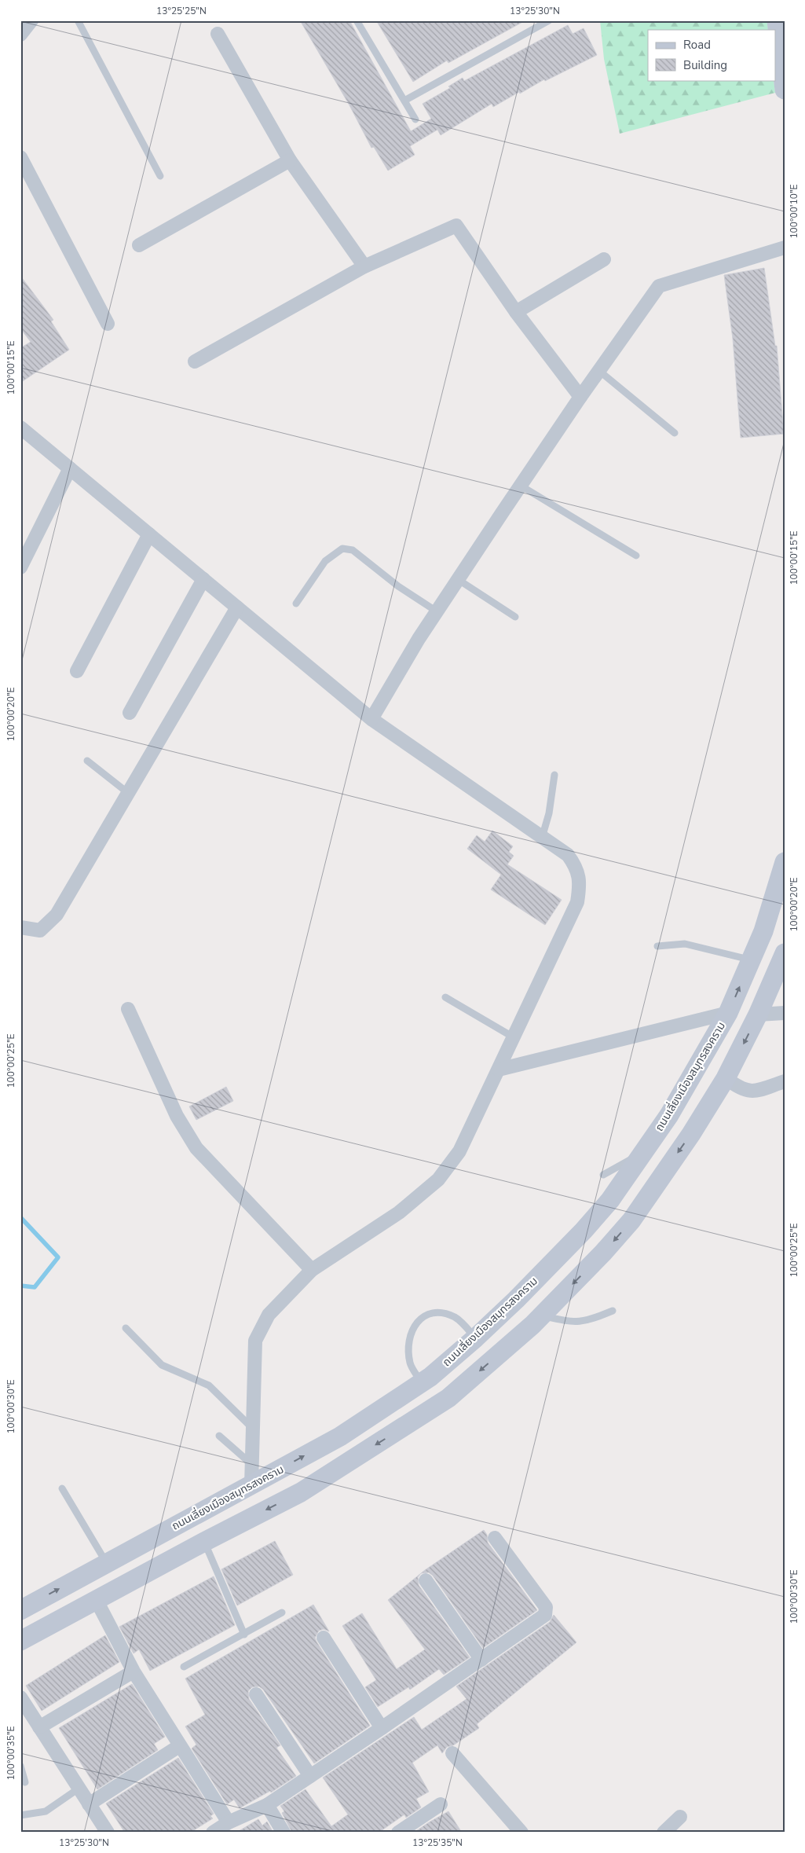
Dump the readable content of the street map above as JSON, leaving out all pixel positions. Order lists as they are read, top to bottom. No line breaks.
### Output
{"streets":{"main road":["ถนนเลี่ยงเมืองสมุทรสงคราม"]},"legend":["Road","Building"],"coordinates":["13°25'25\"N","13°25'30\"N","100°00'10\"E","100°00'15\"E","100°00'20\"E","100°00'25\"E","100°00'30\"E","100°00'35\"E","13°25'35\"N"]}
